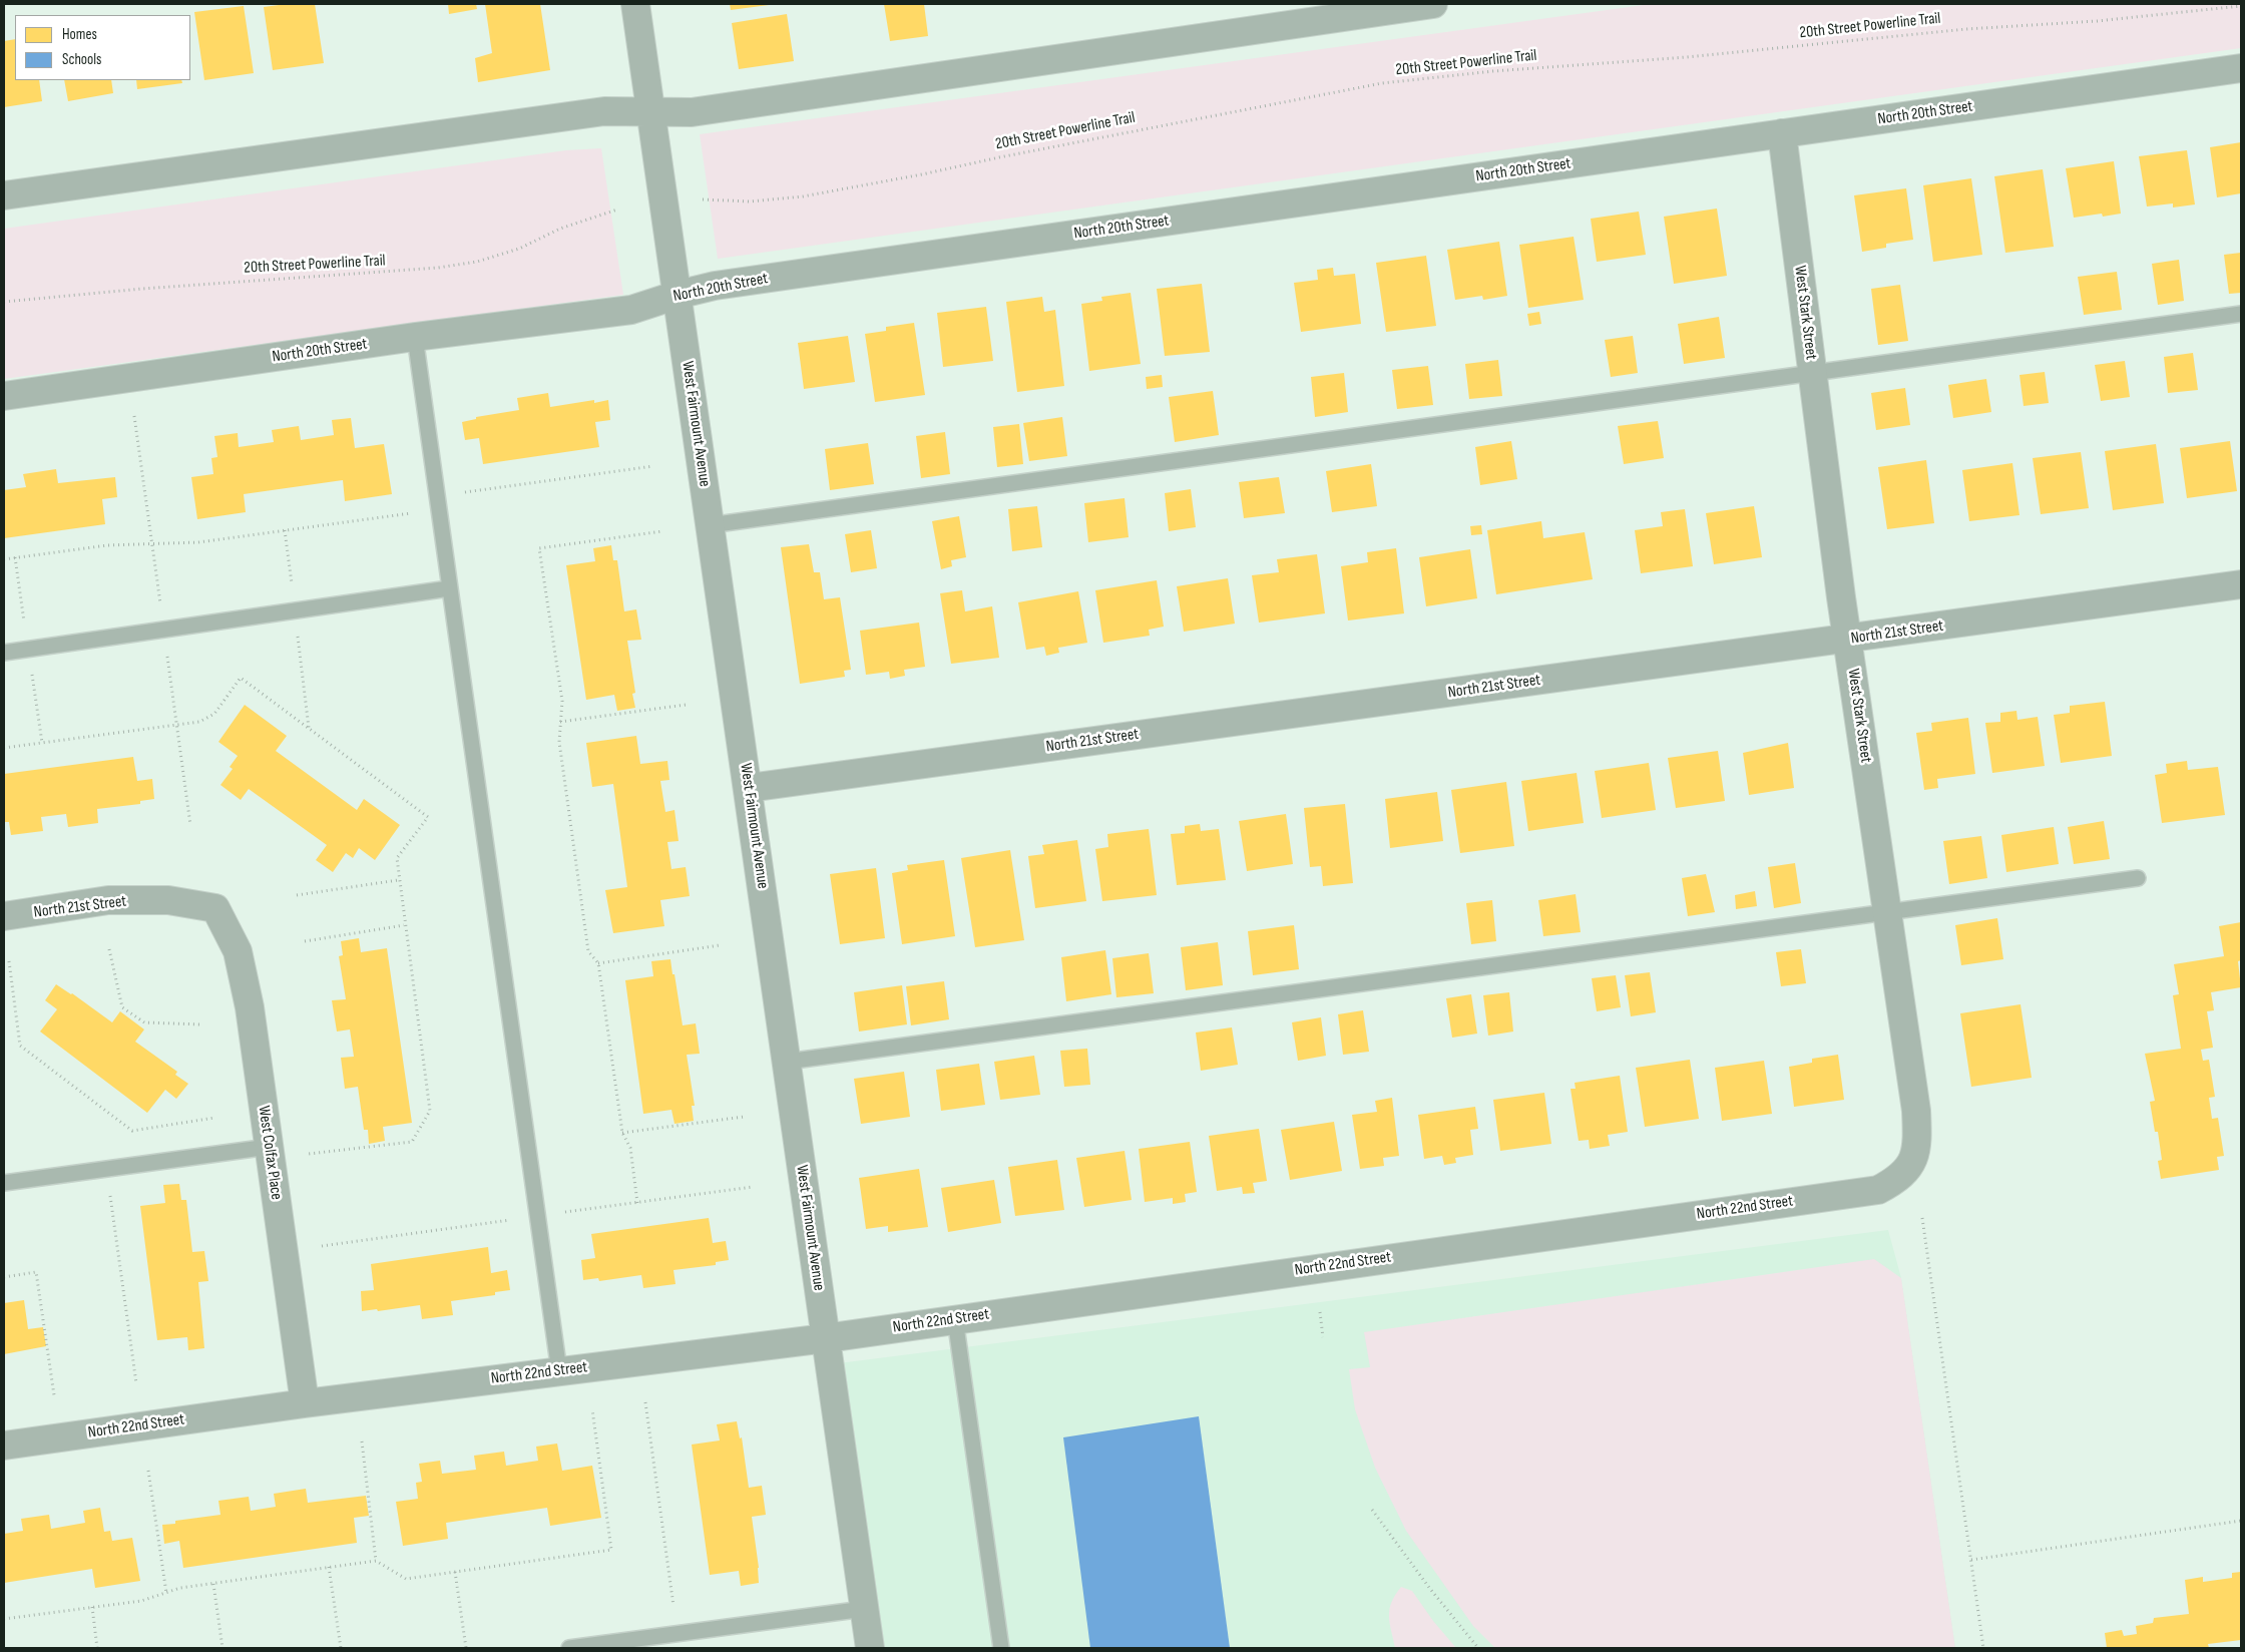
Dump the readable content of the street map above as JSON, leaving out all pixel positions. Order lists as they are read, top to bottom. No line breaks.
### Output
{"streets":{"street":["North 20th Street","West Stark Street","West Fairmount Avenue","North 21st Street","West Colfax Place","North 22nd Street"],"path":["20th Street Powerline Trail"]},"crossings":[["North 20th Street","West Stark Street"],["North 20th Street","West Fairmount Avenue"],["West Stark Street","North 21st Street"],["West Stark Street","North 22nd Street"],["West Fairmount Avenue","North 21st Street"],["West Fairmount Avenue","North 22nd Street"],["North 21st Street","West Colfax Place"],["West Colfax Place","North 22nd Street"]],"legend":["Homes","Schools"]}
